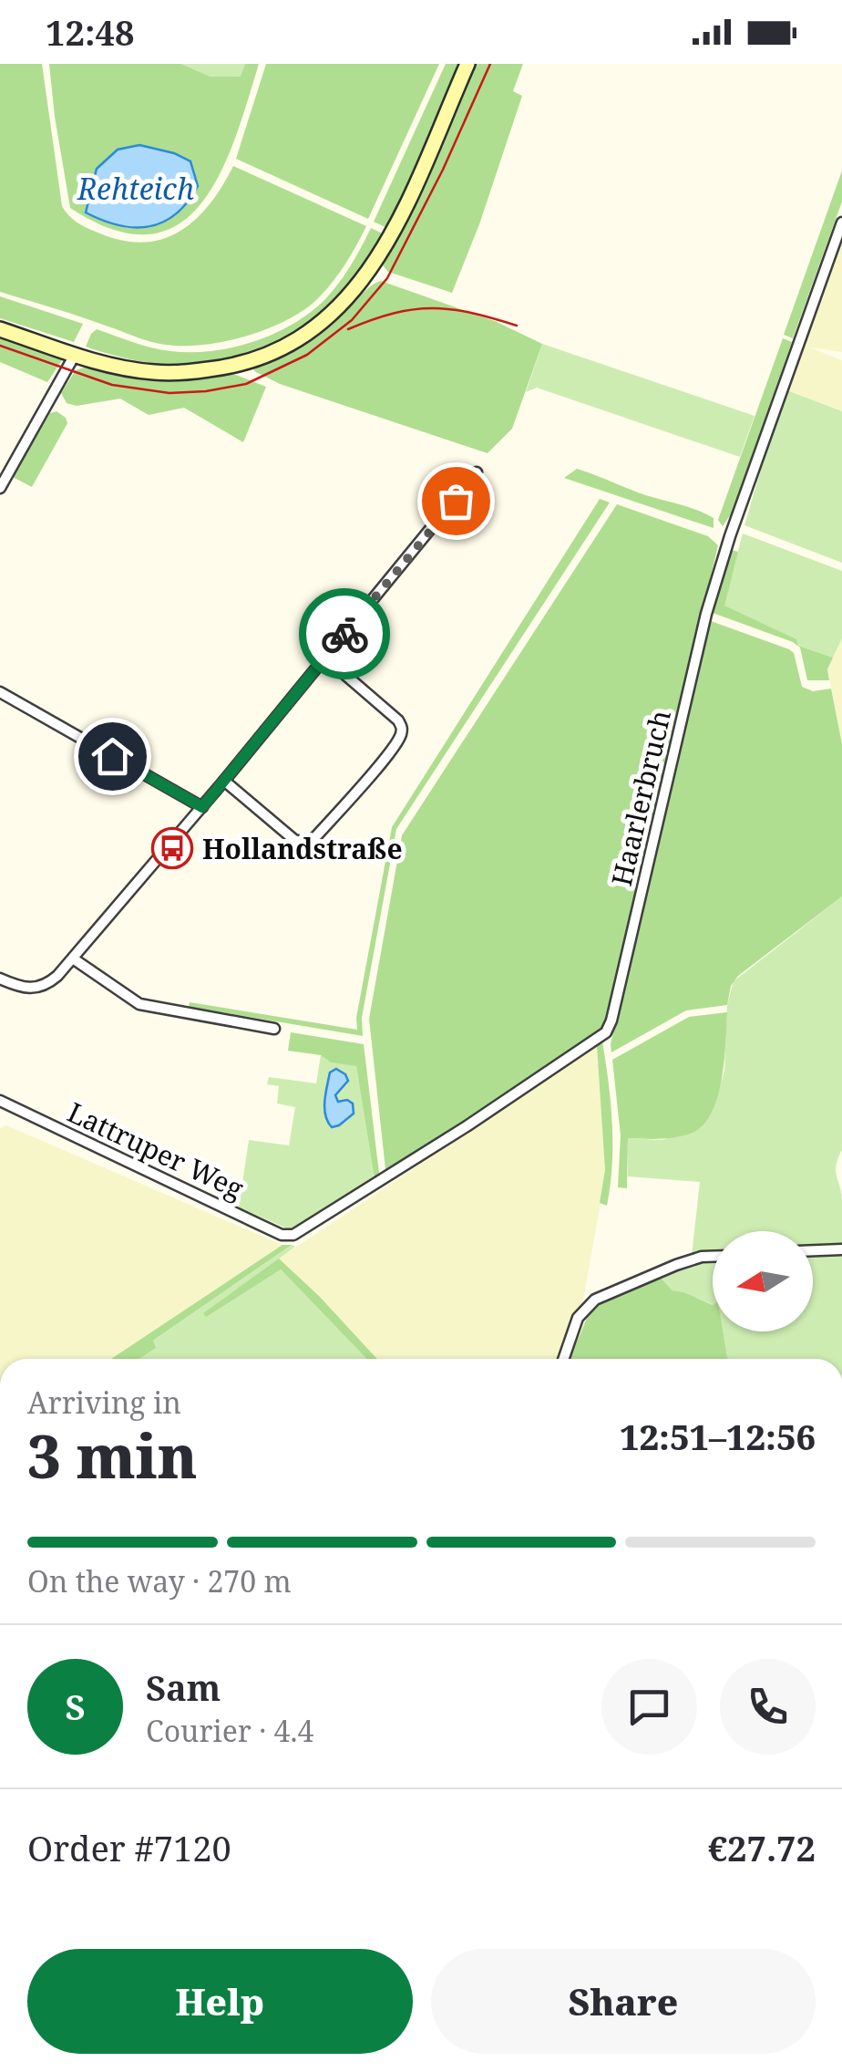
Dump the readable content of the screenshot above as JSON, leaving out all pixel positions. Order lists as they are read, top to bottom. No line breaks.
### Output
{"streets":{"street":["Haarlerbruch","Lattruper Weg"]},"crossings":[["Haarlerbruch","Lattruper Weg"]],"water":["Rehteich"],"places":{"bus stop":["Hollandstraße"]},"north":"left","page":{"status":"12:48","heading":["3 min","Arriving in","12:51–12:56"],"panel":["Sam","Courier · 4.4","Order #7120","€27.72"],"bar":"On the way · 270 m","round":"S","buttons":["Help","Share"]}}
